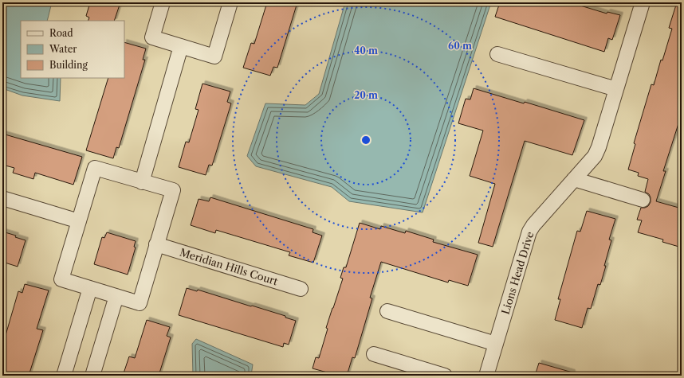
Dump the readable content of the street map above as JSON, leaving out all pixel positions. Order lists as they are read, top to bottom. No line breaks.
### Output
{"streets":{"street":["Meridian Hills Court","Lions Head Drive"]},"legend":["Road","Water","Building"],"rings":["60 m","40 m","20 m"]}
